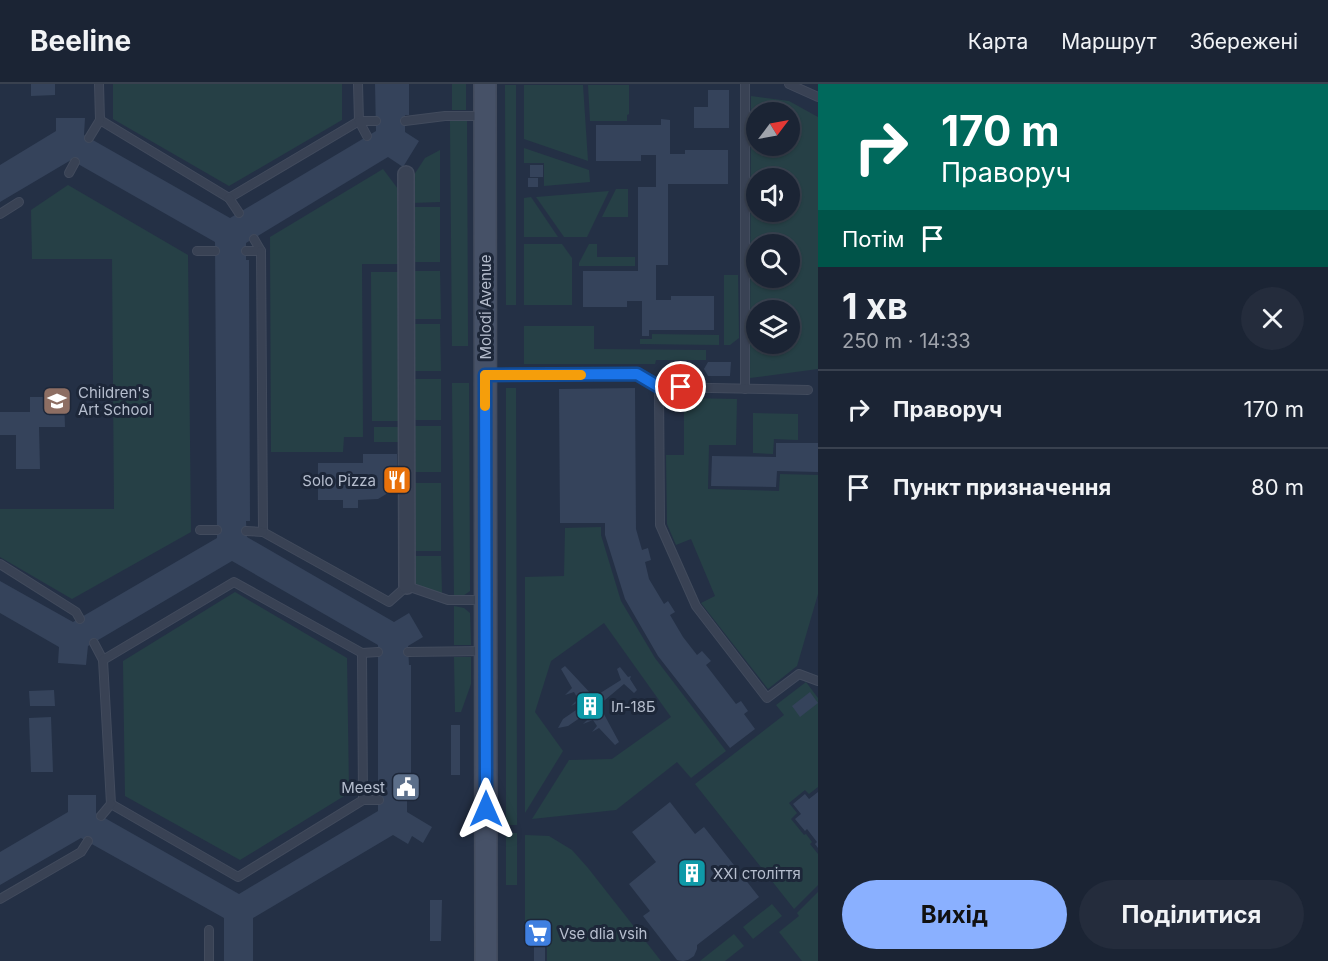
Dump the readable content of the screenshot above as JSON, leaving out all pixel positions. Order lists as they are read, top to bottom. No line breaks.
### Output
{"streets":{"street":["Molodi Avenue"]},"places":{"school or university":["Children's Art School"],"restaurant":["Solo Pizza"],"building":["Іл-18Б","ХХІ століття"],"public building":["Meest"],"supermarket":["Vse dlia vsih"]},"north":"top right","page":{"header":"Beeline","nav":["Карта","Маршрут","Збережені"],"turn":["170 m","Праворуч"],"then":"Потім","heading":["1 хв","250 m · 14:33"],"list":[{"name":"Праворуч","value":"170 m"},{"name":"Пункт призначення","value":"80 m"}],"buttons":["Вихід","Поділитися"]}}
